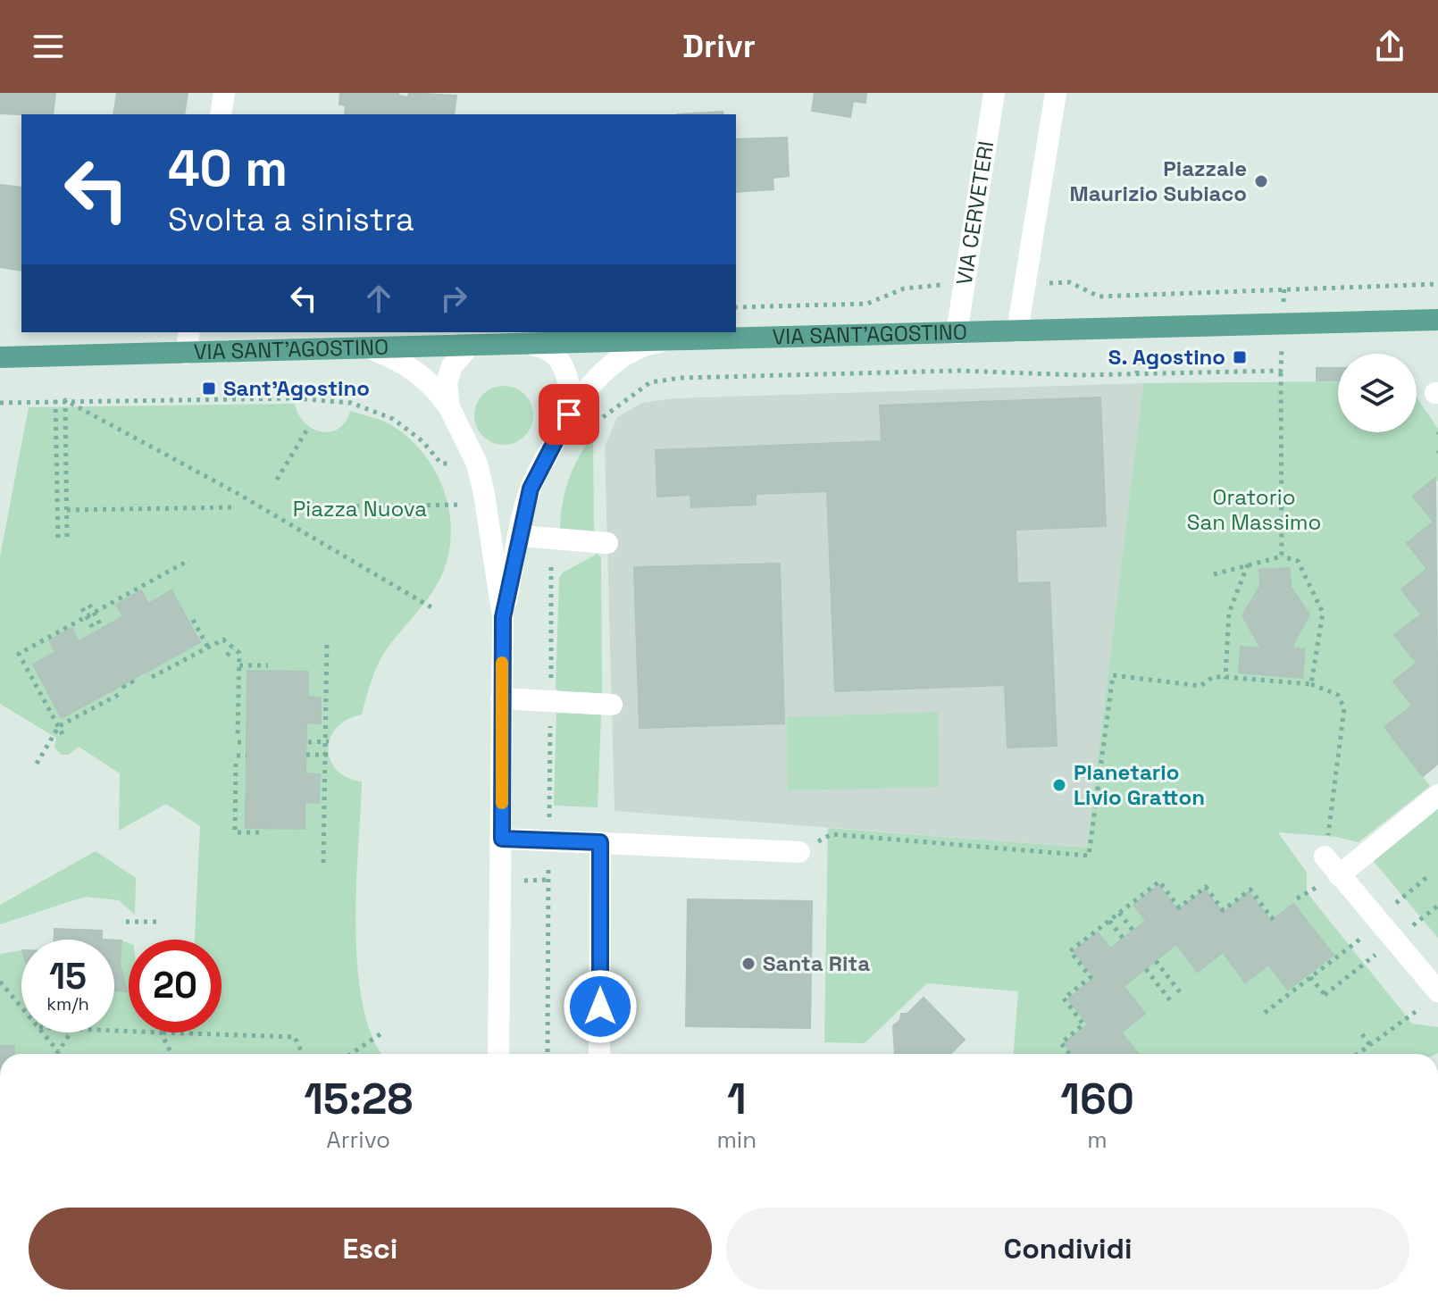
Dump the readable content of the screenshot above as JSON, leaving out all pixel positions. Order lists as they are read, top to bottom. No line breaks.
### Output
{"streets":{"main road":["VIA SANT'AGOSTINO"],"street":["VIA CERVETERI"]},"crossings":[["VIA CERVETERI","VIA SANT'AGOSTINO"]],"parks":["Oratorio San Massimo","Piazza Nuova"],"places":{"other":["Piazzale Maurizio Subiaco","Planetario Livio Gratton","Santa Rita"],"transit":["S. Agostino","Sant'Agostino"]},"page":{"header":"Drivr","turn":["40 m","Svolta a sinistra"],"speed":"15 km/h","limit":"20","eta":["15:28","Arrivo","1","min","160","m"],"buttons":["Esci","Condividi"]}}
